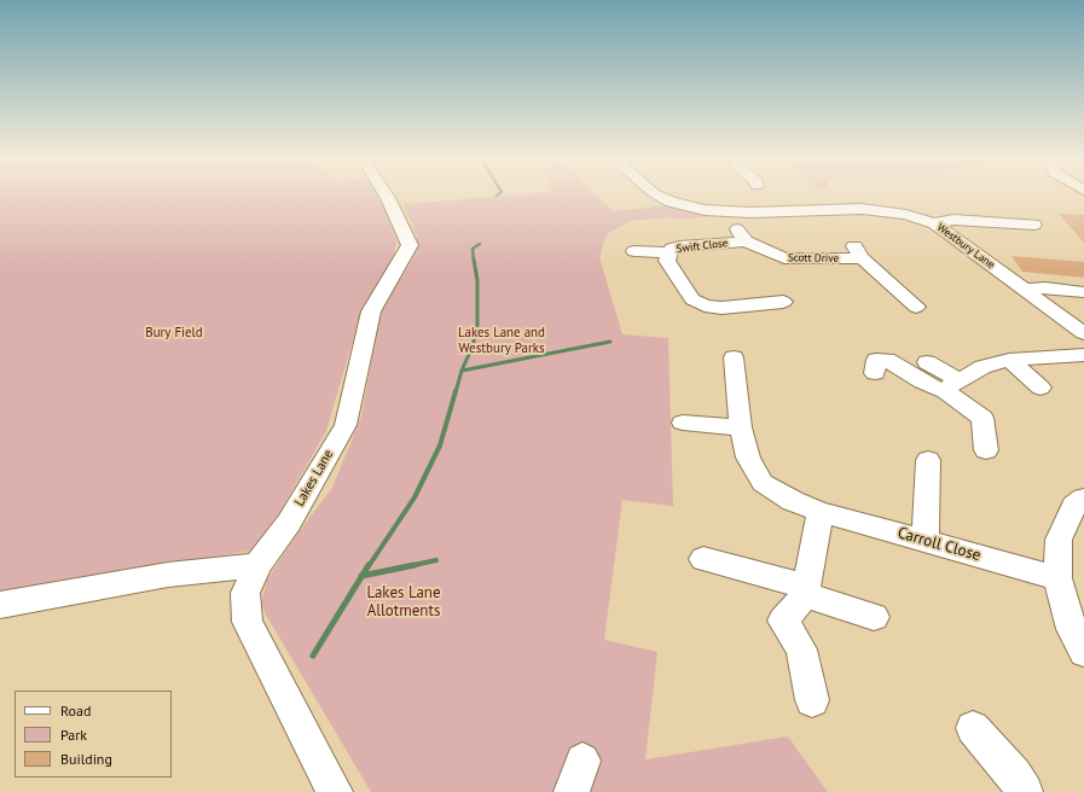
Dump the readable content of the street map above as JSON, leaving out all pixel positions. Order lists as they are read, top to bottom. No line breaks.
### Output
{"streets":{"street":["Swift Close","Westbury Lane","Scott Drive","Lakes Lane","Carroll Close"]},"crossings":[["Swift Close","Scott Drive"],["Westbury Lane","Scott Drive"]],"parks":["Bury Field","Lakes Lane and Westbury Parks","Lakes Lane Allotments"],"legend":["Road","Park","Building"]}
